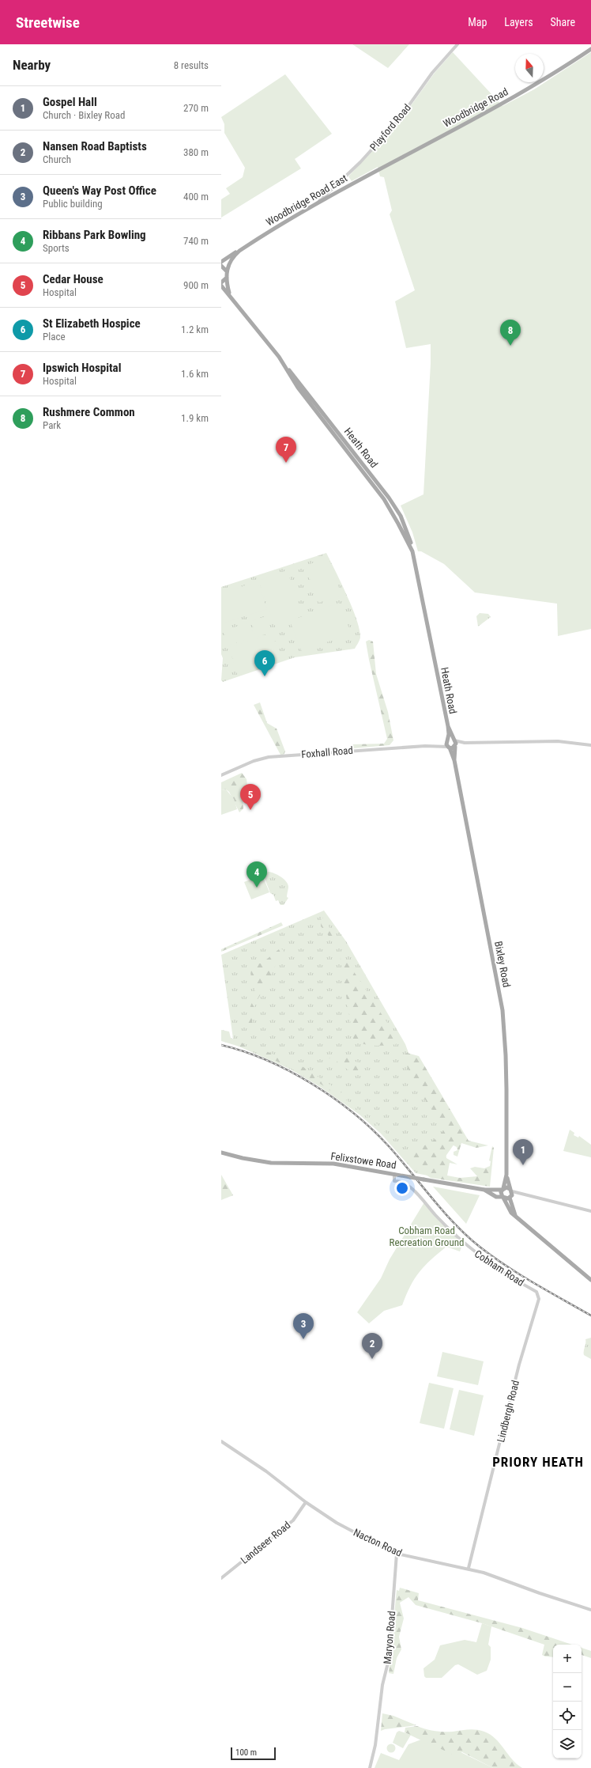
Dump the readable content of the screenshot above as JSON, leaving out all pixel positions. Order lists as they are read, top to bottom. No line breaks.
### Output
{"streets":{"main road":["Woodbridge Road","Woodbridge Road East","Heath Road","Bixley Road","Felixstowe Road"],"street":["Playford Road","Foxhall Road","Cobham Road","Lindbergh Road","Landseer Road","Nacton Road","Maryon Road"]},"crossings":[["Woodbridge Road","Woodbridge Road East"],["Playford Road","Woodbridge Road East"],["Heath Road","Foxhall Road"],["Heath Road","Bixley Road"],["Foxhall Road","Bixley Road"],["Bixley Road","Felixstowe Road"],["Felixstowe Road","Cobham Road"],["Cobham Road","Lindbergh Road"],["Lindbergh Road","Nacton Road"],["Landseer Road","Nacton Road"],["Nacton Road","Maryon Road"]],"districts":["PRIORY HEATH"],"parks":["Cobham Road Recreation Ground"],"scale_bar":"100 m","north":"top","page":{"header":"Streetwise","nav":["Map","Layers","Share"],"heading":["Nearby","8 results"],"list":[{"mark":"1","name":"Gospel Hall","note":"Church · Bixley Road","value":"270 m"},{"mark":"2","name":"Nansen Road Baptists","note":"Church","value":"380 m"},{"mark":"3","name":"Queen's Way Post Office","note":"Public building","value":"400 m"},{"mark":"4","name":"Ribbans Park Bowling","note":"Sports","value":"740 m"},{"mark":"5","name":"Cedar House","note":"Hospital","value":"900 m"},{"mark":"6","name":"St Elizabeth Hospice","note":"Place","value":"1.2 km"},{"mark":"7","name":"Ipswich Hospital","note":"Hospital","value":"1.6 km"},{"mark":"8","name":"Rushmere Common","note":"Park","value":"1.9 km"}],"pins":["8","7","6","5","4","1","3","2"],"map_buttons":["+","−"],"scale":"100 m"}}
